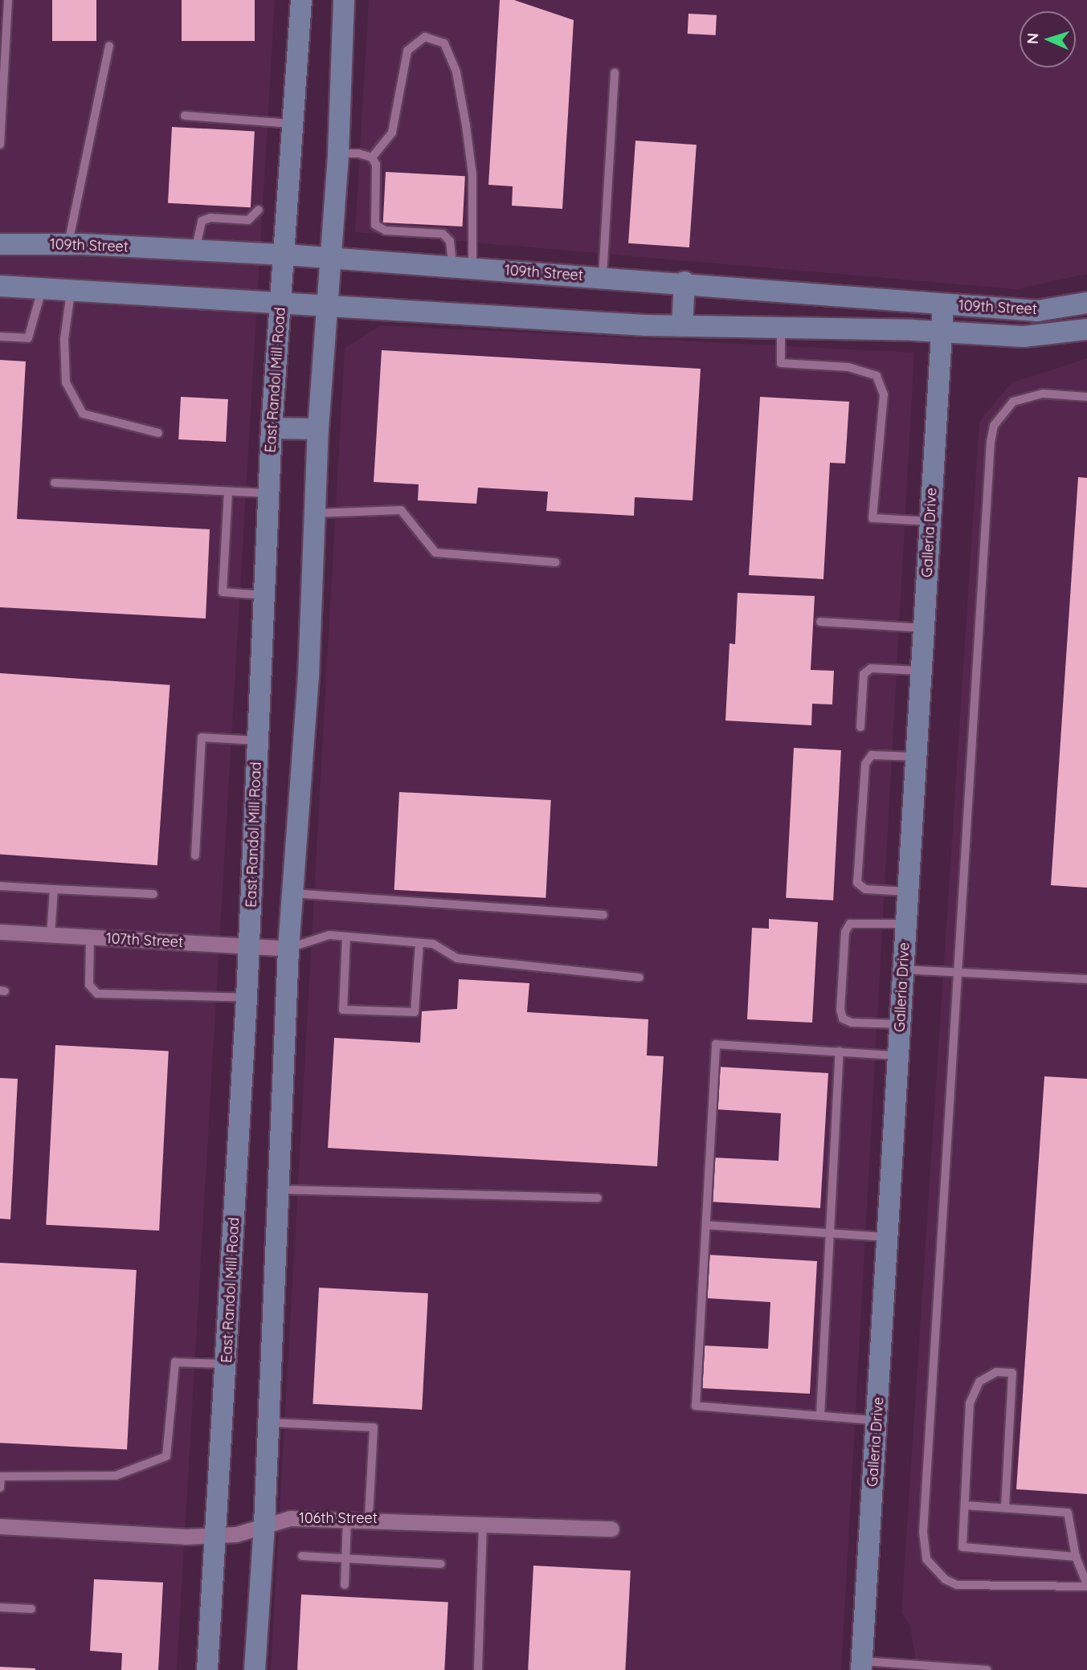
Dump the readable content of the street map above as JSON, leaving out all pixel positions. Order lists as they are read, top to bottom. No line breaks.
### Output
{"streets":{"street":["109th Street","East Randol Mill Road","Galleria Drive","107th Street","106th Street"]},"crossings":[["109th Street","East Randol Mill Road"],["109th Street","Galleria Drive"],["East Randol Mill Road","107th Street"],["East Randol Mill Road","106th Street"]],"north":"left"}
